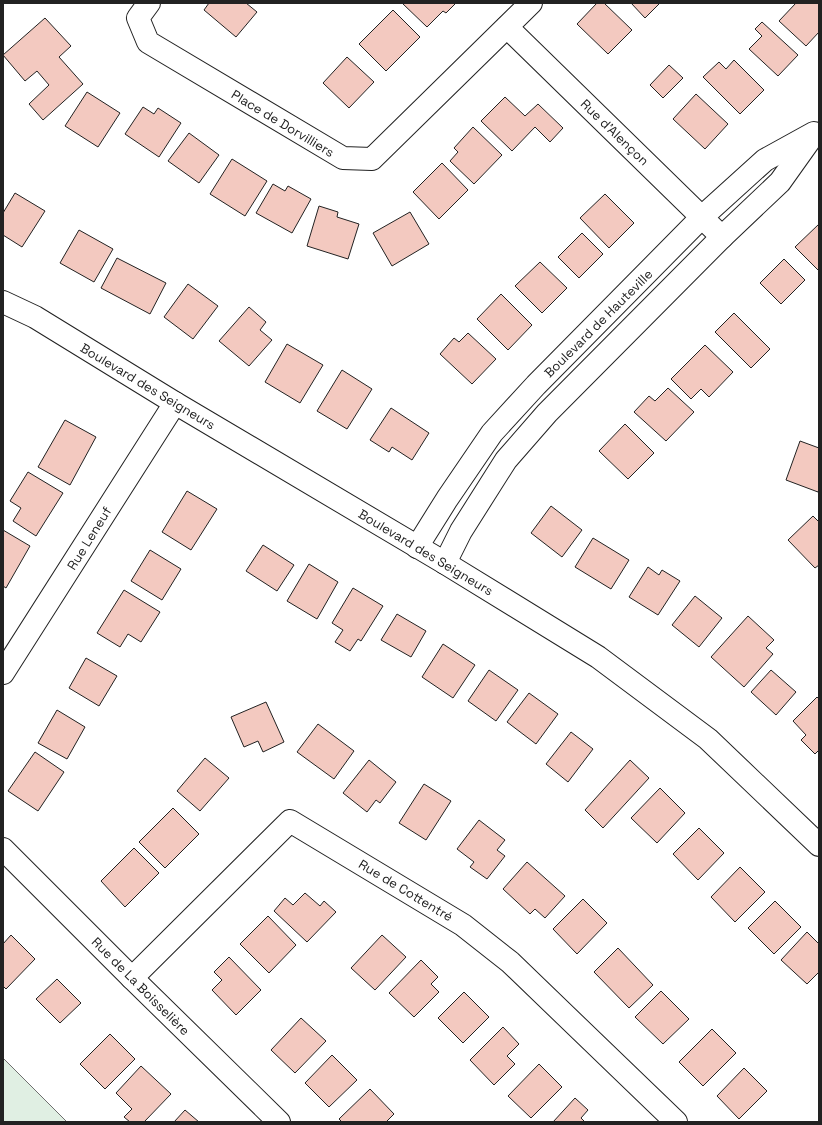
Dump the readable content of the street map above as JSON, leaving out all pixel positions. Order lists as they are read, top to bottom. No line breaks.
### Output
{"streets":{"street":["Place de Dorvilliers","Rue d'Alençon","Boulevard de Hauteville","Boulevard des Seigneurs","Rue Leneuf","Rue de Cottentré","Rue de La Boisselière"]},"crossings":[["Place de Dorvilliers","Rue d'Alençon"],["Rue d'Alençon","Boulevard de Hauteville"],["Boulevard de Hauteville","Boulevard des Seigneurs"],["Boulevard des Seigneurs","Rue Leneuf"],["Rue de Cottentré","Rue de La Boisselière"]]}
